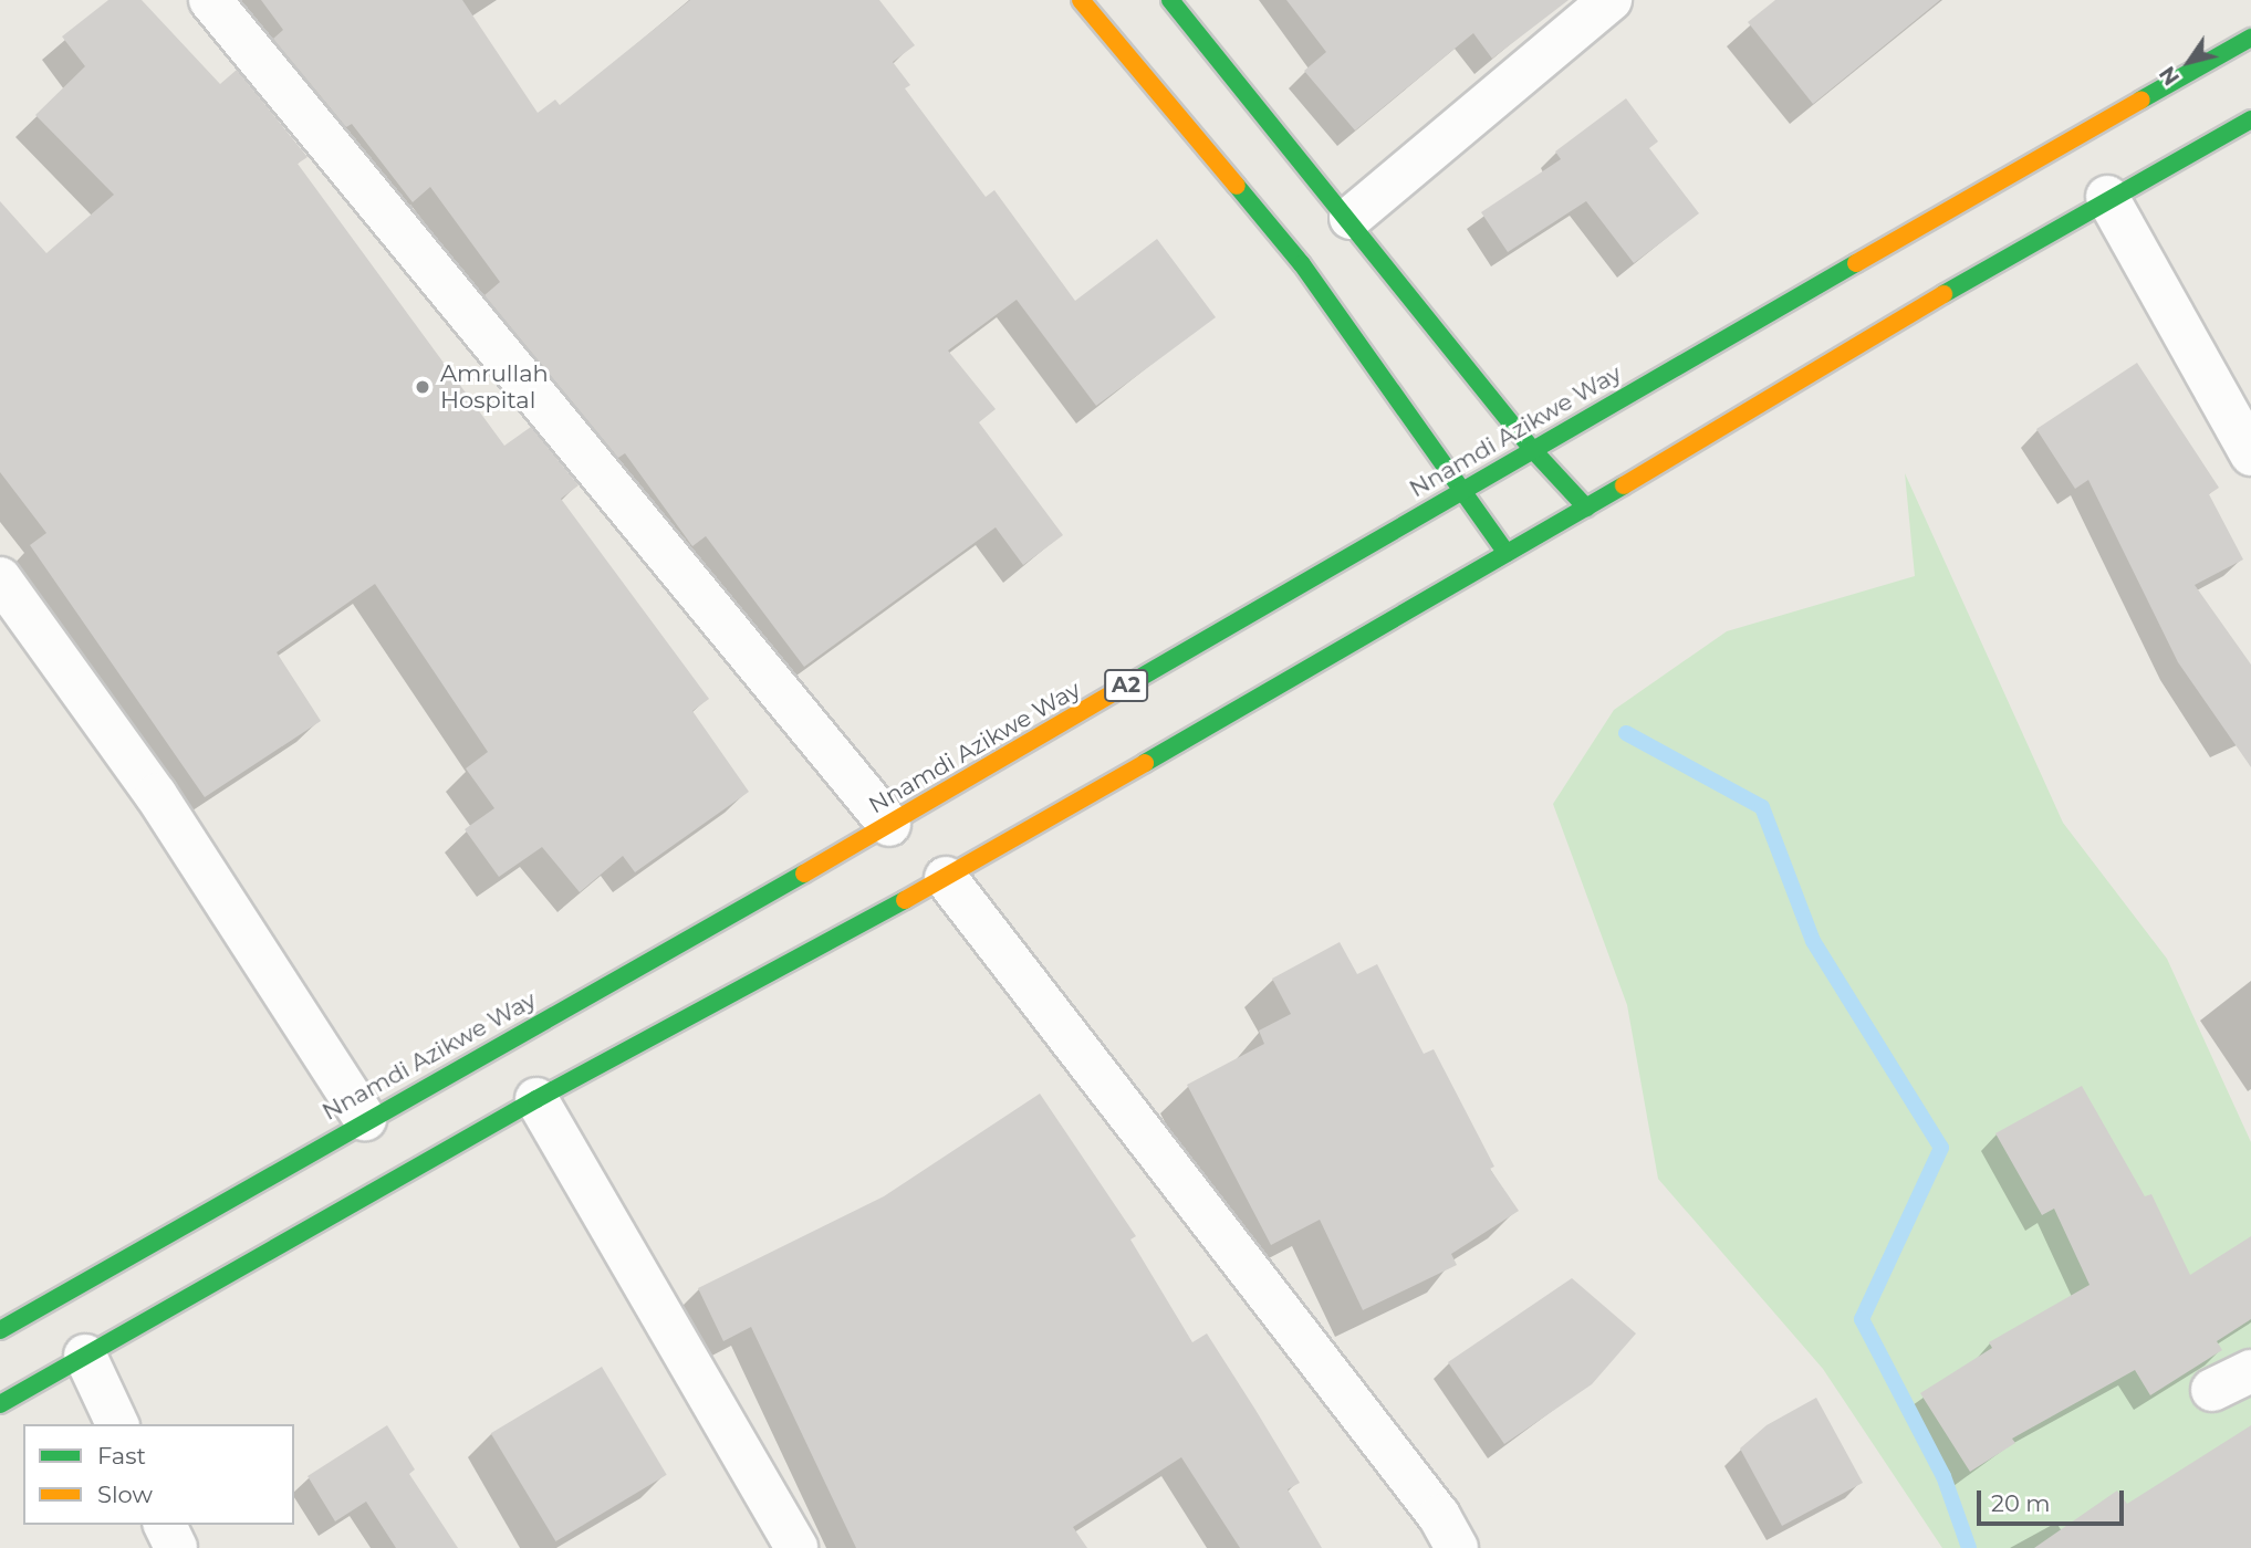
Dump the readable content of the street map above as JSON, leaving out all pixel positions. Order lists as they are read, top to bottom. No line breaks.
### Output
{"streets":{"main road":["Nnamdi Azikwe Way","A2"]},"places":["Amrullah Hospital"],"legend":["Fast","Slow"],"scale_bar":"20 m","north":"bottom left"}
